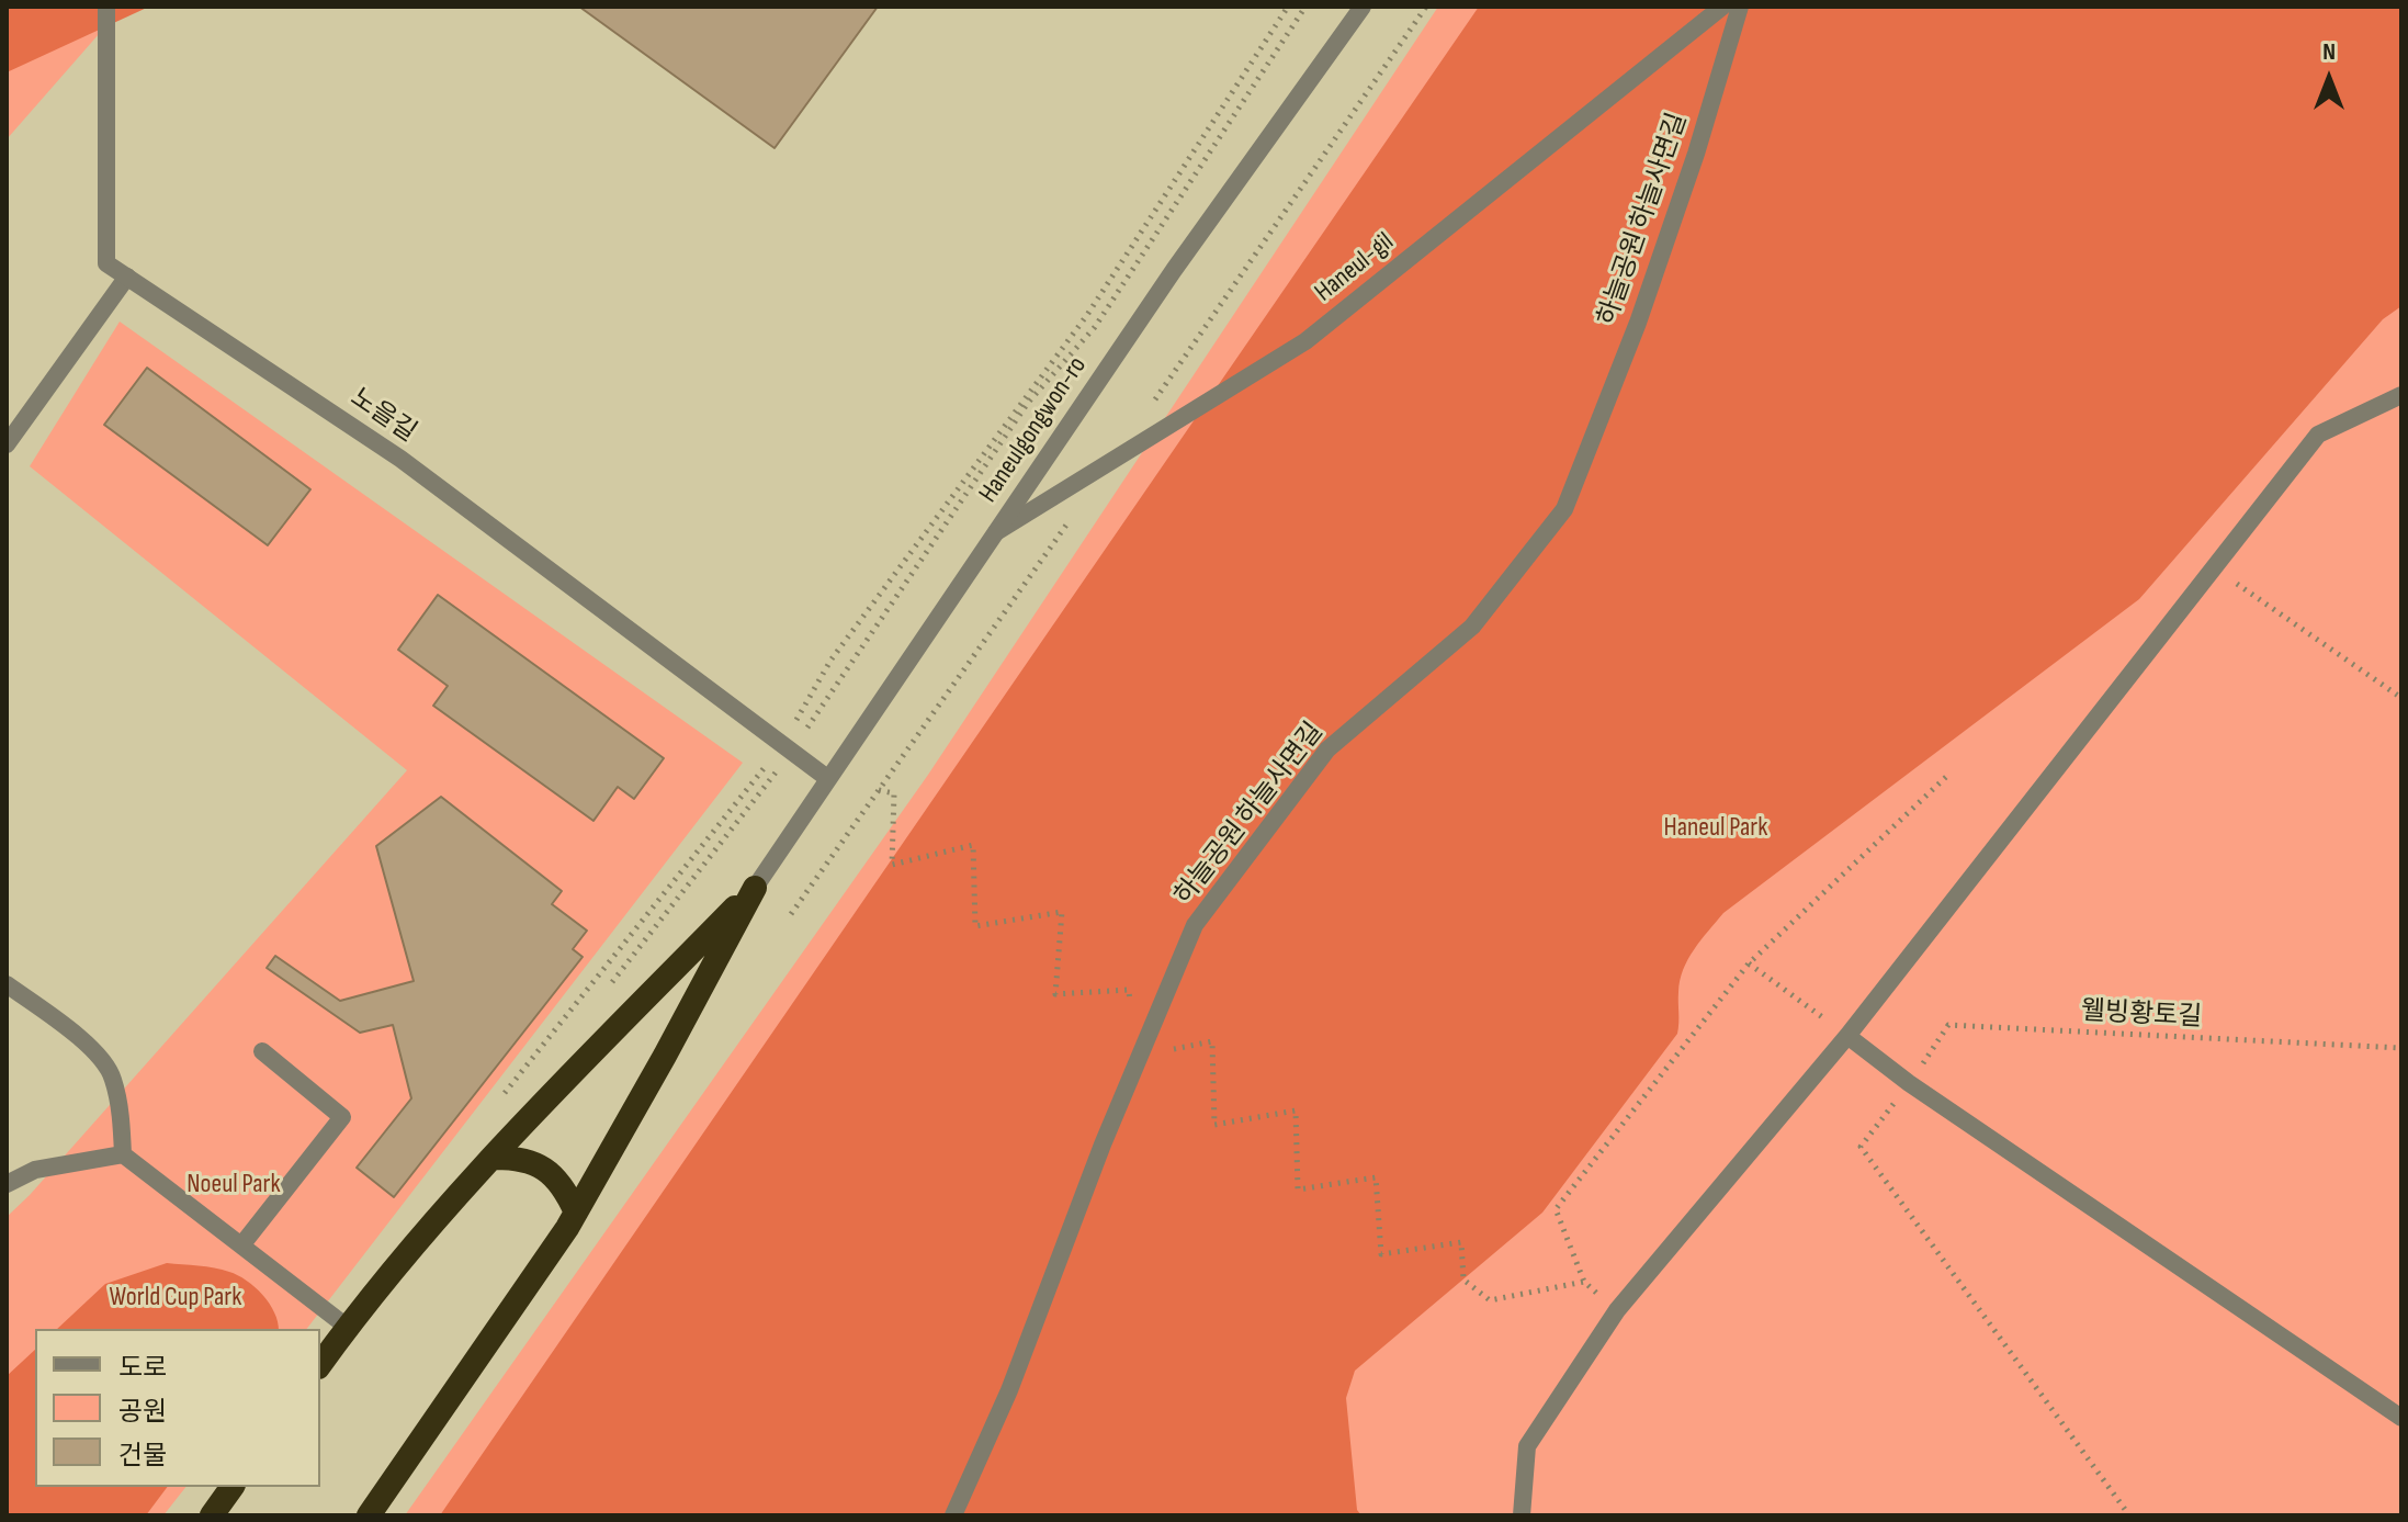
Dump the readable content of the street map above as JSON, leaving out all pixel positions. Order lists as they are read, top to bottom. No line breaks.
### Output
{"streets":{"street":["하늘공원 하늘사면길","Haneul-gil","노을길","Haneulgongwon-ro"],"path":["웰빙황토길"]},"crossings":[["Haneul-gil","Haneulgongwon-ro"],["노을길","Haneulgongwon-ro"]],"parks":["Haneul Park","Noeul Park","World Cup Park"],"legend":["도로","공원","건물"],"north":"top"}
